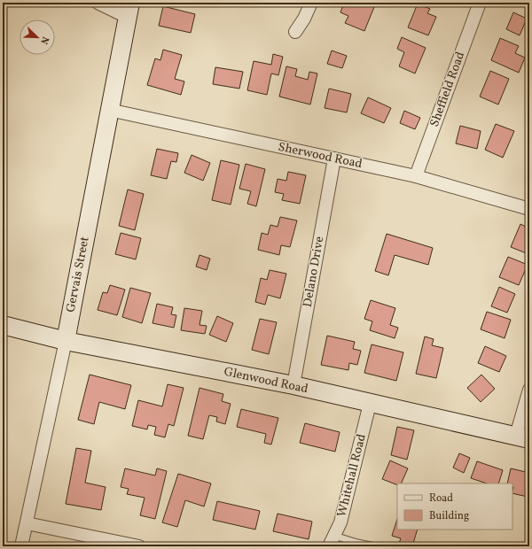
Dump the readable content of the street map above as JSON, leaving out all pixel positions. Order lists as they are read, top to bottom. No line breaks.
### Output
{"streets":{"street":["Sheffield Road","Sherwood Road","Delano Drive","Gervais Street","Glenwood Road","Whitehall Road"]},"crossings":[["Sheffield Road","Sherwood Road"],["Sherwood Road","Delano Drive"],["Sherwood Road","Gervais Street"],["Delano Drive","Glenwood Road"],["Gervais Street","Glenwood Road"],["Glenwood Road","Whitehall Road"]],"legend":["Road","Building"],"north":"bottom right"}
